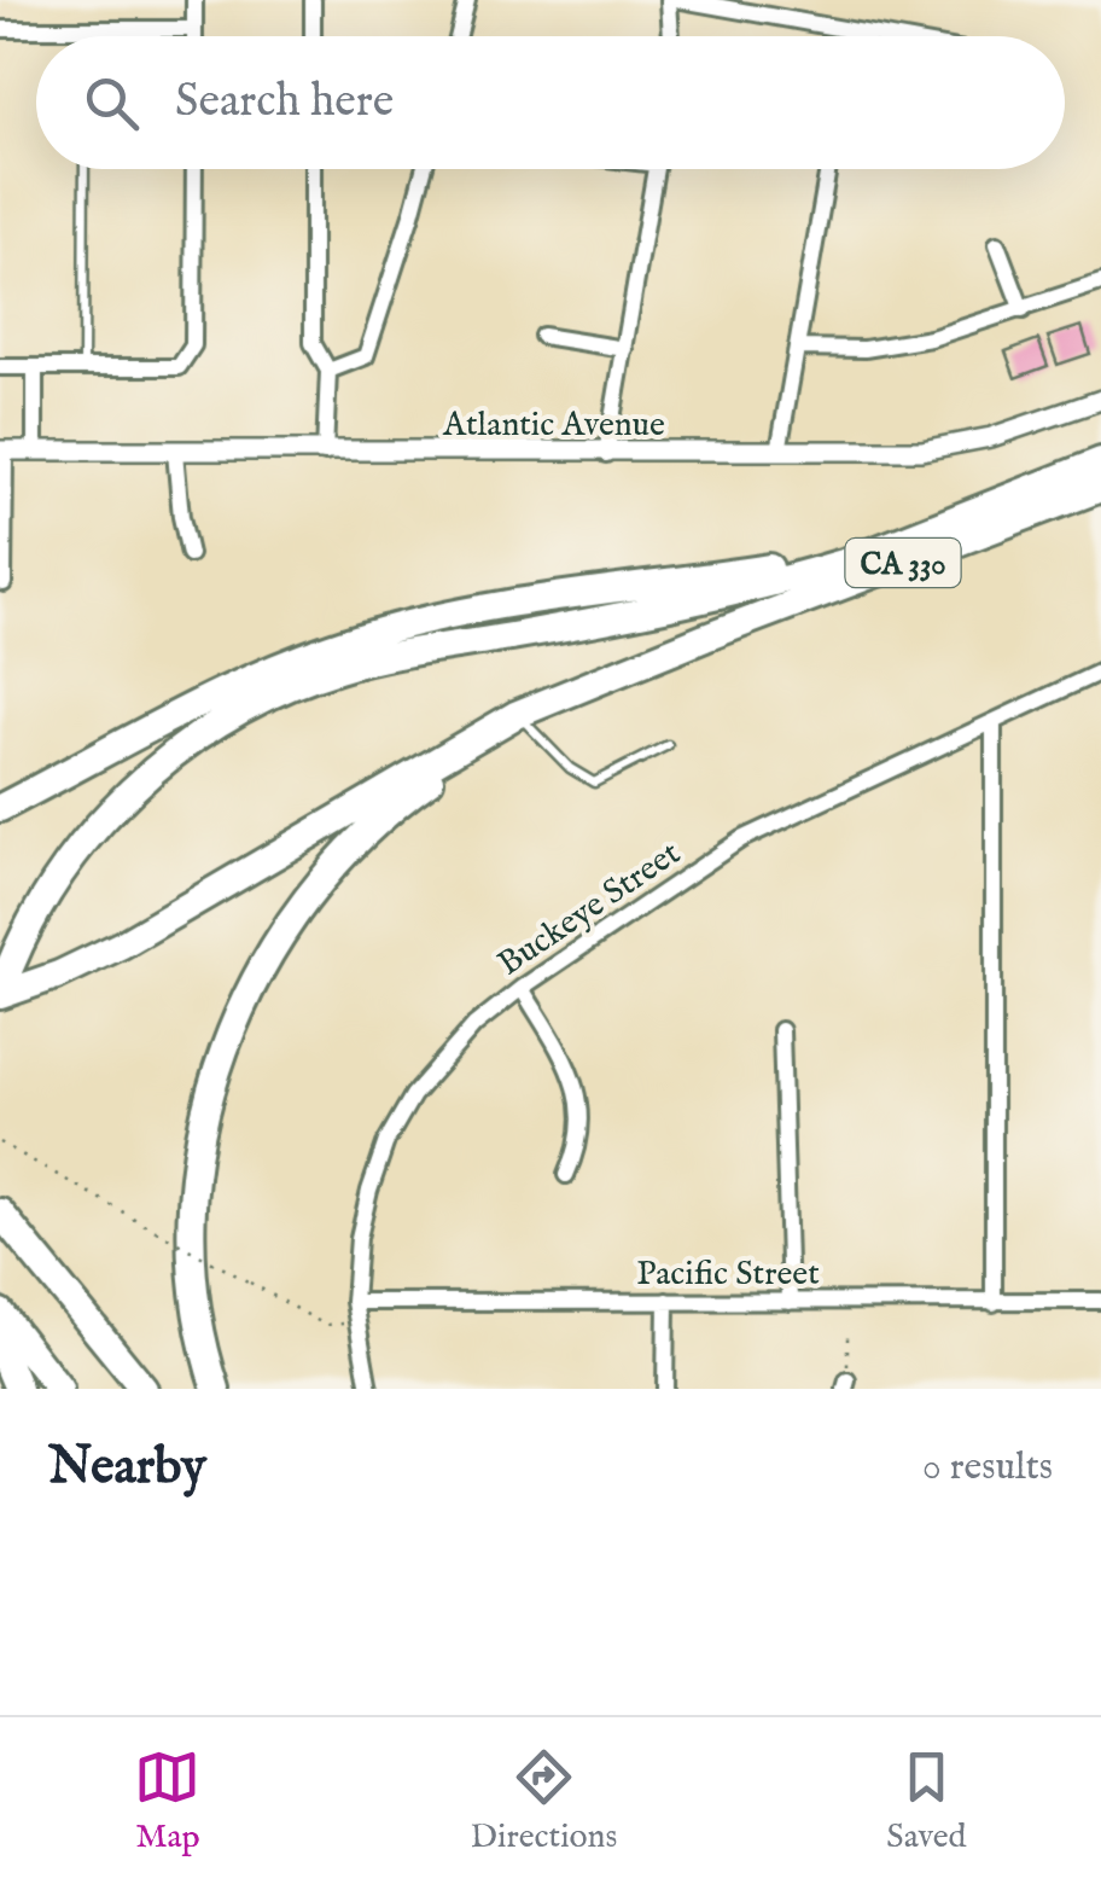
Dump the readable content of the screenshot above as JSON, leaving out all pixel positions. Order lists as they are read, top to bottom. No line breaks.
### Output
{"streets":{"highway":["CA 330"],"street":["Atlantic Avenue","Buckeye Street","Pacific Street"]},"crossings":[["Buckeye Street","Pacific Street"]],"page":{"search":"Search here","heading":["Nearby","0 results"],"nav":["Map","Directions","Saved"]}}
